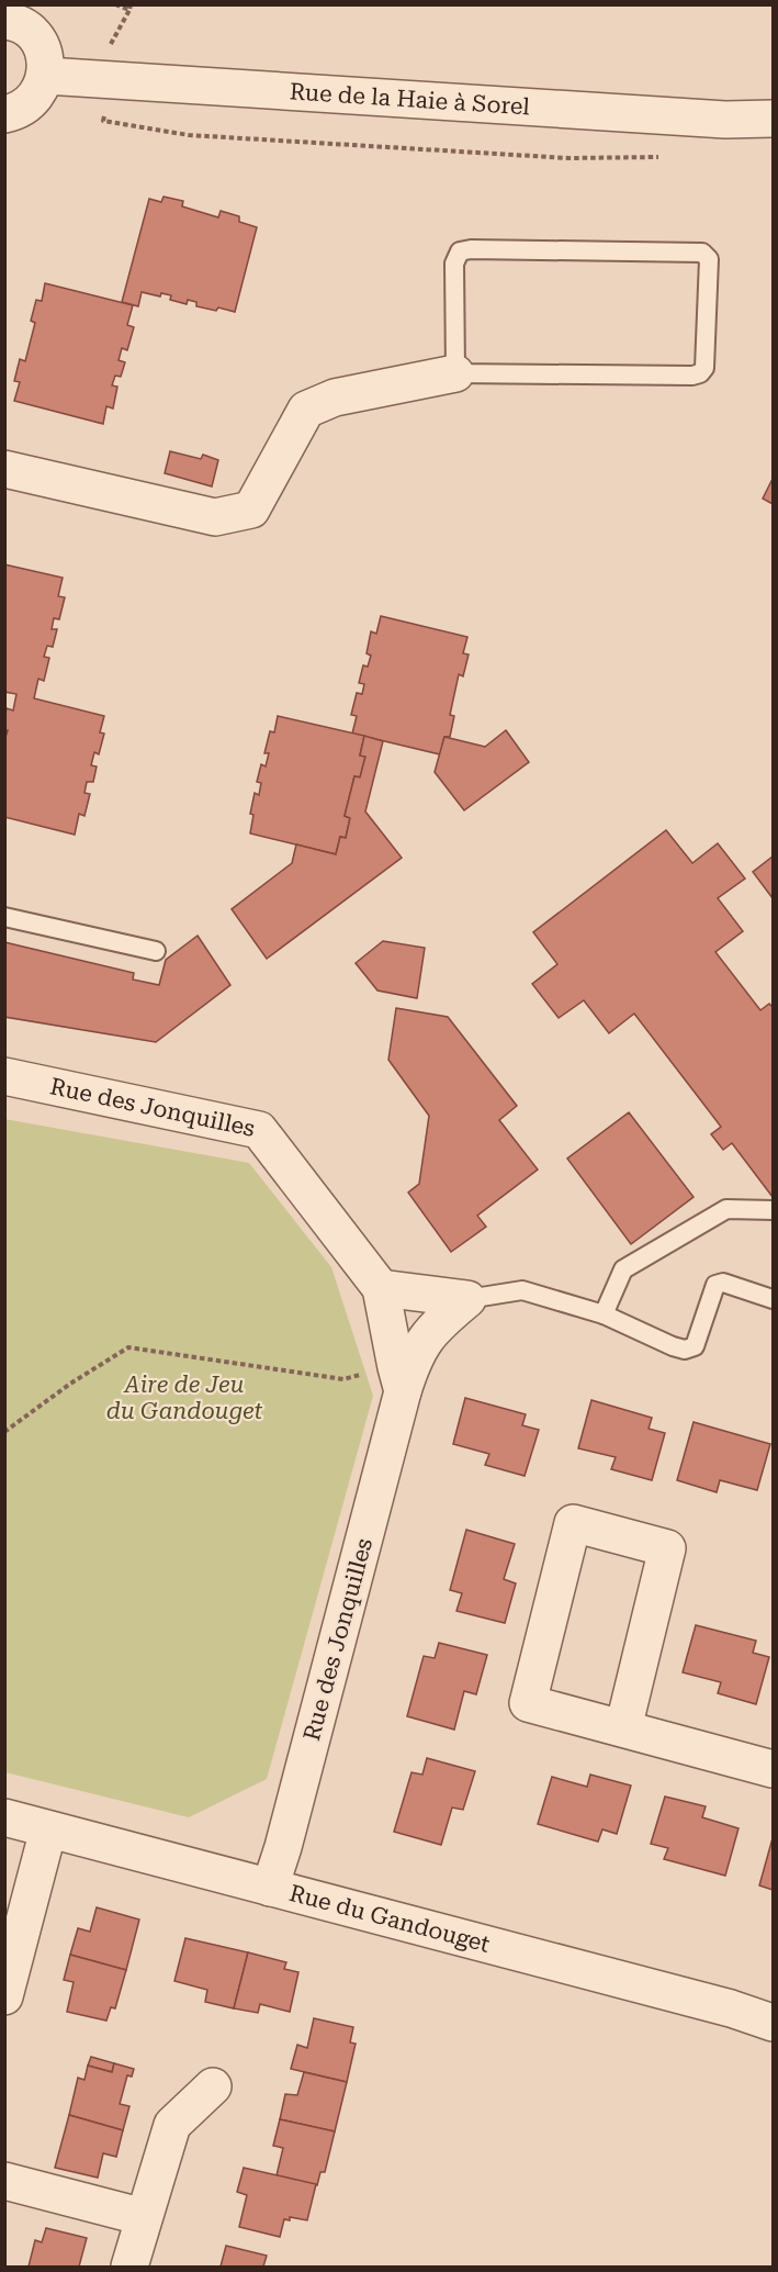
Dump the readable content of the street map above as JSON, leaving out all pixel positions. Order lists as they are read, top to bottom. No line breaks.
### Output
{"streets":{"street":["Rue de la Haie à Sorel","Rue des Jonquilles","Rue du Gandouget"]},"crossings":[["Rue des Jonquilles","Rue du Gandouget"]],"parks":["Aire de Jeu du Gandouget"]}
